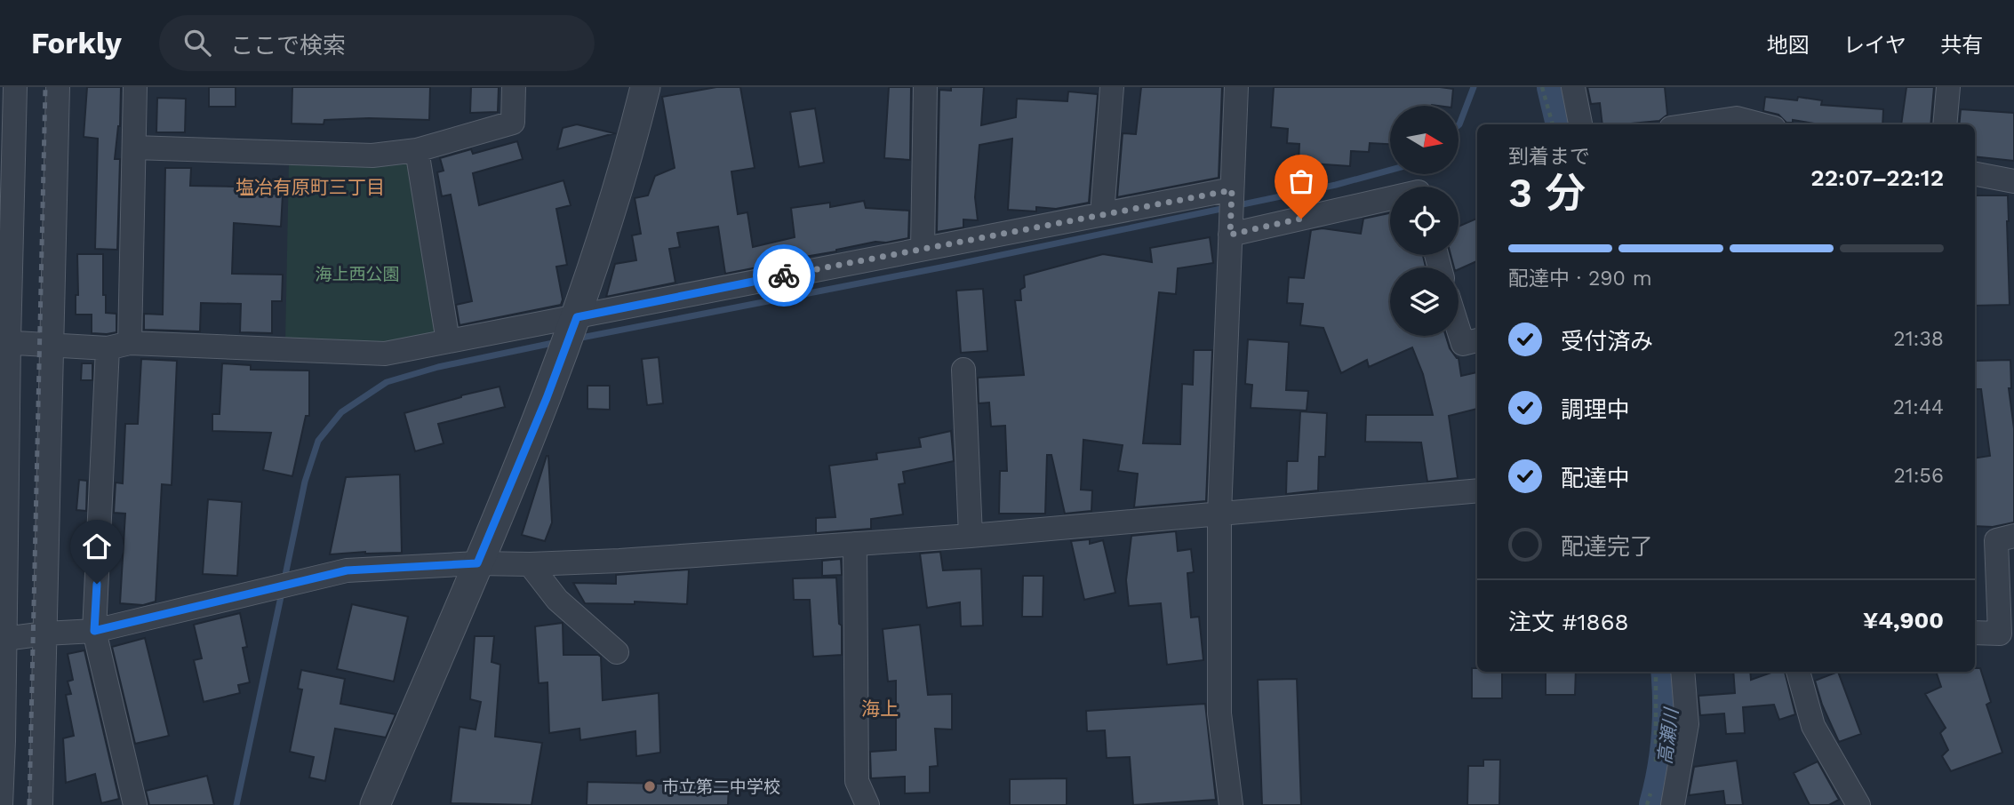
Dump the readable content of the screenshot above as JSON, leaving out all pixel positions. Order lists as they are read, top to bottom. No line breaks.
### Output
{"districts":["塩冶有原町三丁目","海上"],"water":["高瀬川"],"parks":["海上西公園"],"places":["市立第二中学校"],"north":"right","page":{"header":"Forkly","search":"ここで検索","nav":["地図","レイヤ","共有"],"heading":["3 分","到着まで","22:07–22:12"],"panel":["注文 #1868","¥4,900"],"bar":"配達中 · 290 m","list":[["受付済み","21:38"],["調理中","21:44"],["配達中","21:56"],"配達完了"]}}
